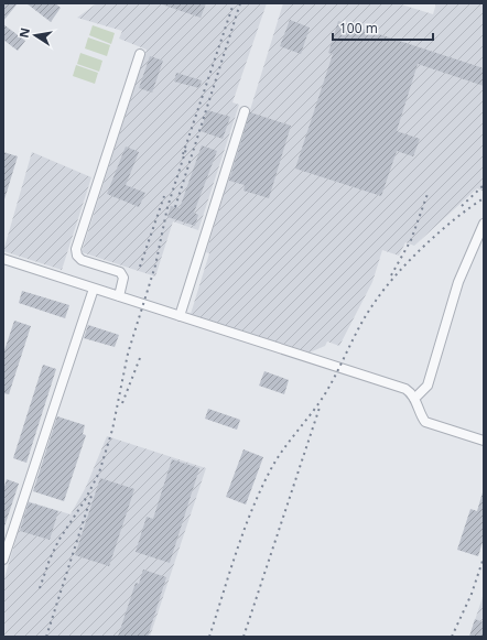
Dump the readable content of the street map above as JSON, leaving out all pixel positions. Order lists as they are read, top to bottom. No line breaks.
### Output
{"scale_bar":"100 m","north":"left"}
